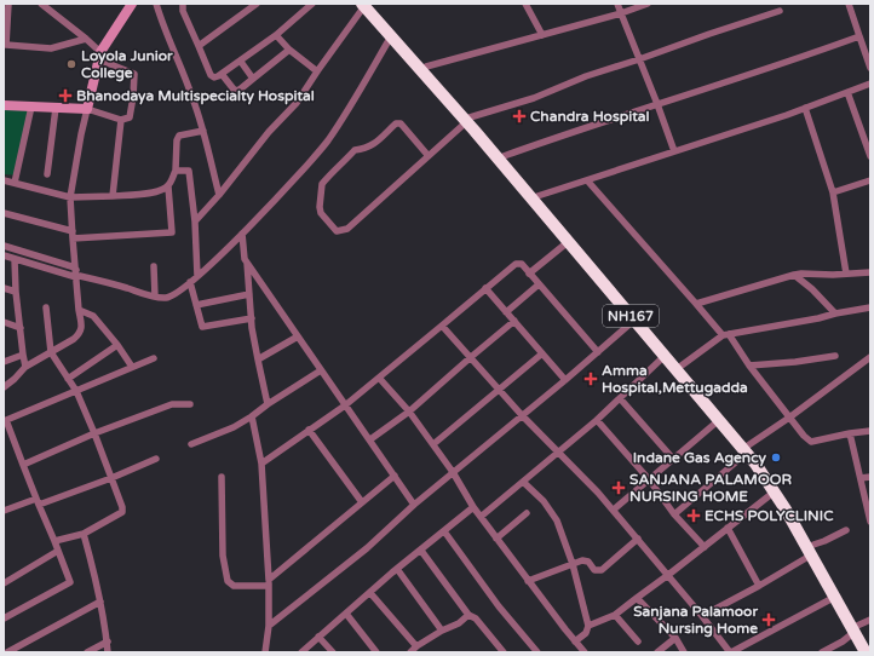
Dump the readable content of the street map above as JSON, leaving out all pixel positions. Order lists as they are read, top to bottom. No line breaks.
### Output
{"streets":{"highway":["NH167"]},"places":{"other":["Loyola Junior College","Indane Gas Agency"],"health":["Bhanodaya Multispecialty Hospital","Chandra Hospital","Amma Hospital,Mettugadda","SANJANA PALAMOOR NURSING HOME","ECHS POLYCLINIC","Sanjana Palamoor Nursing Home"]}}
